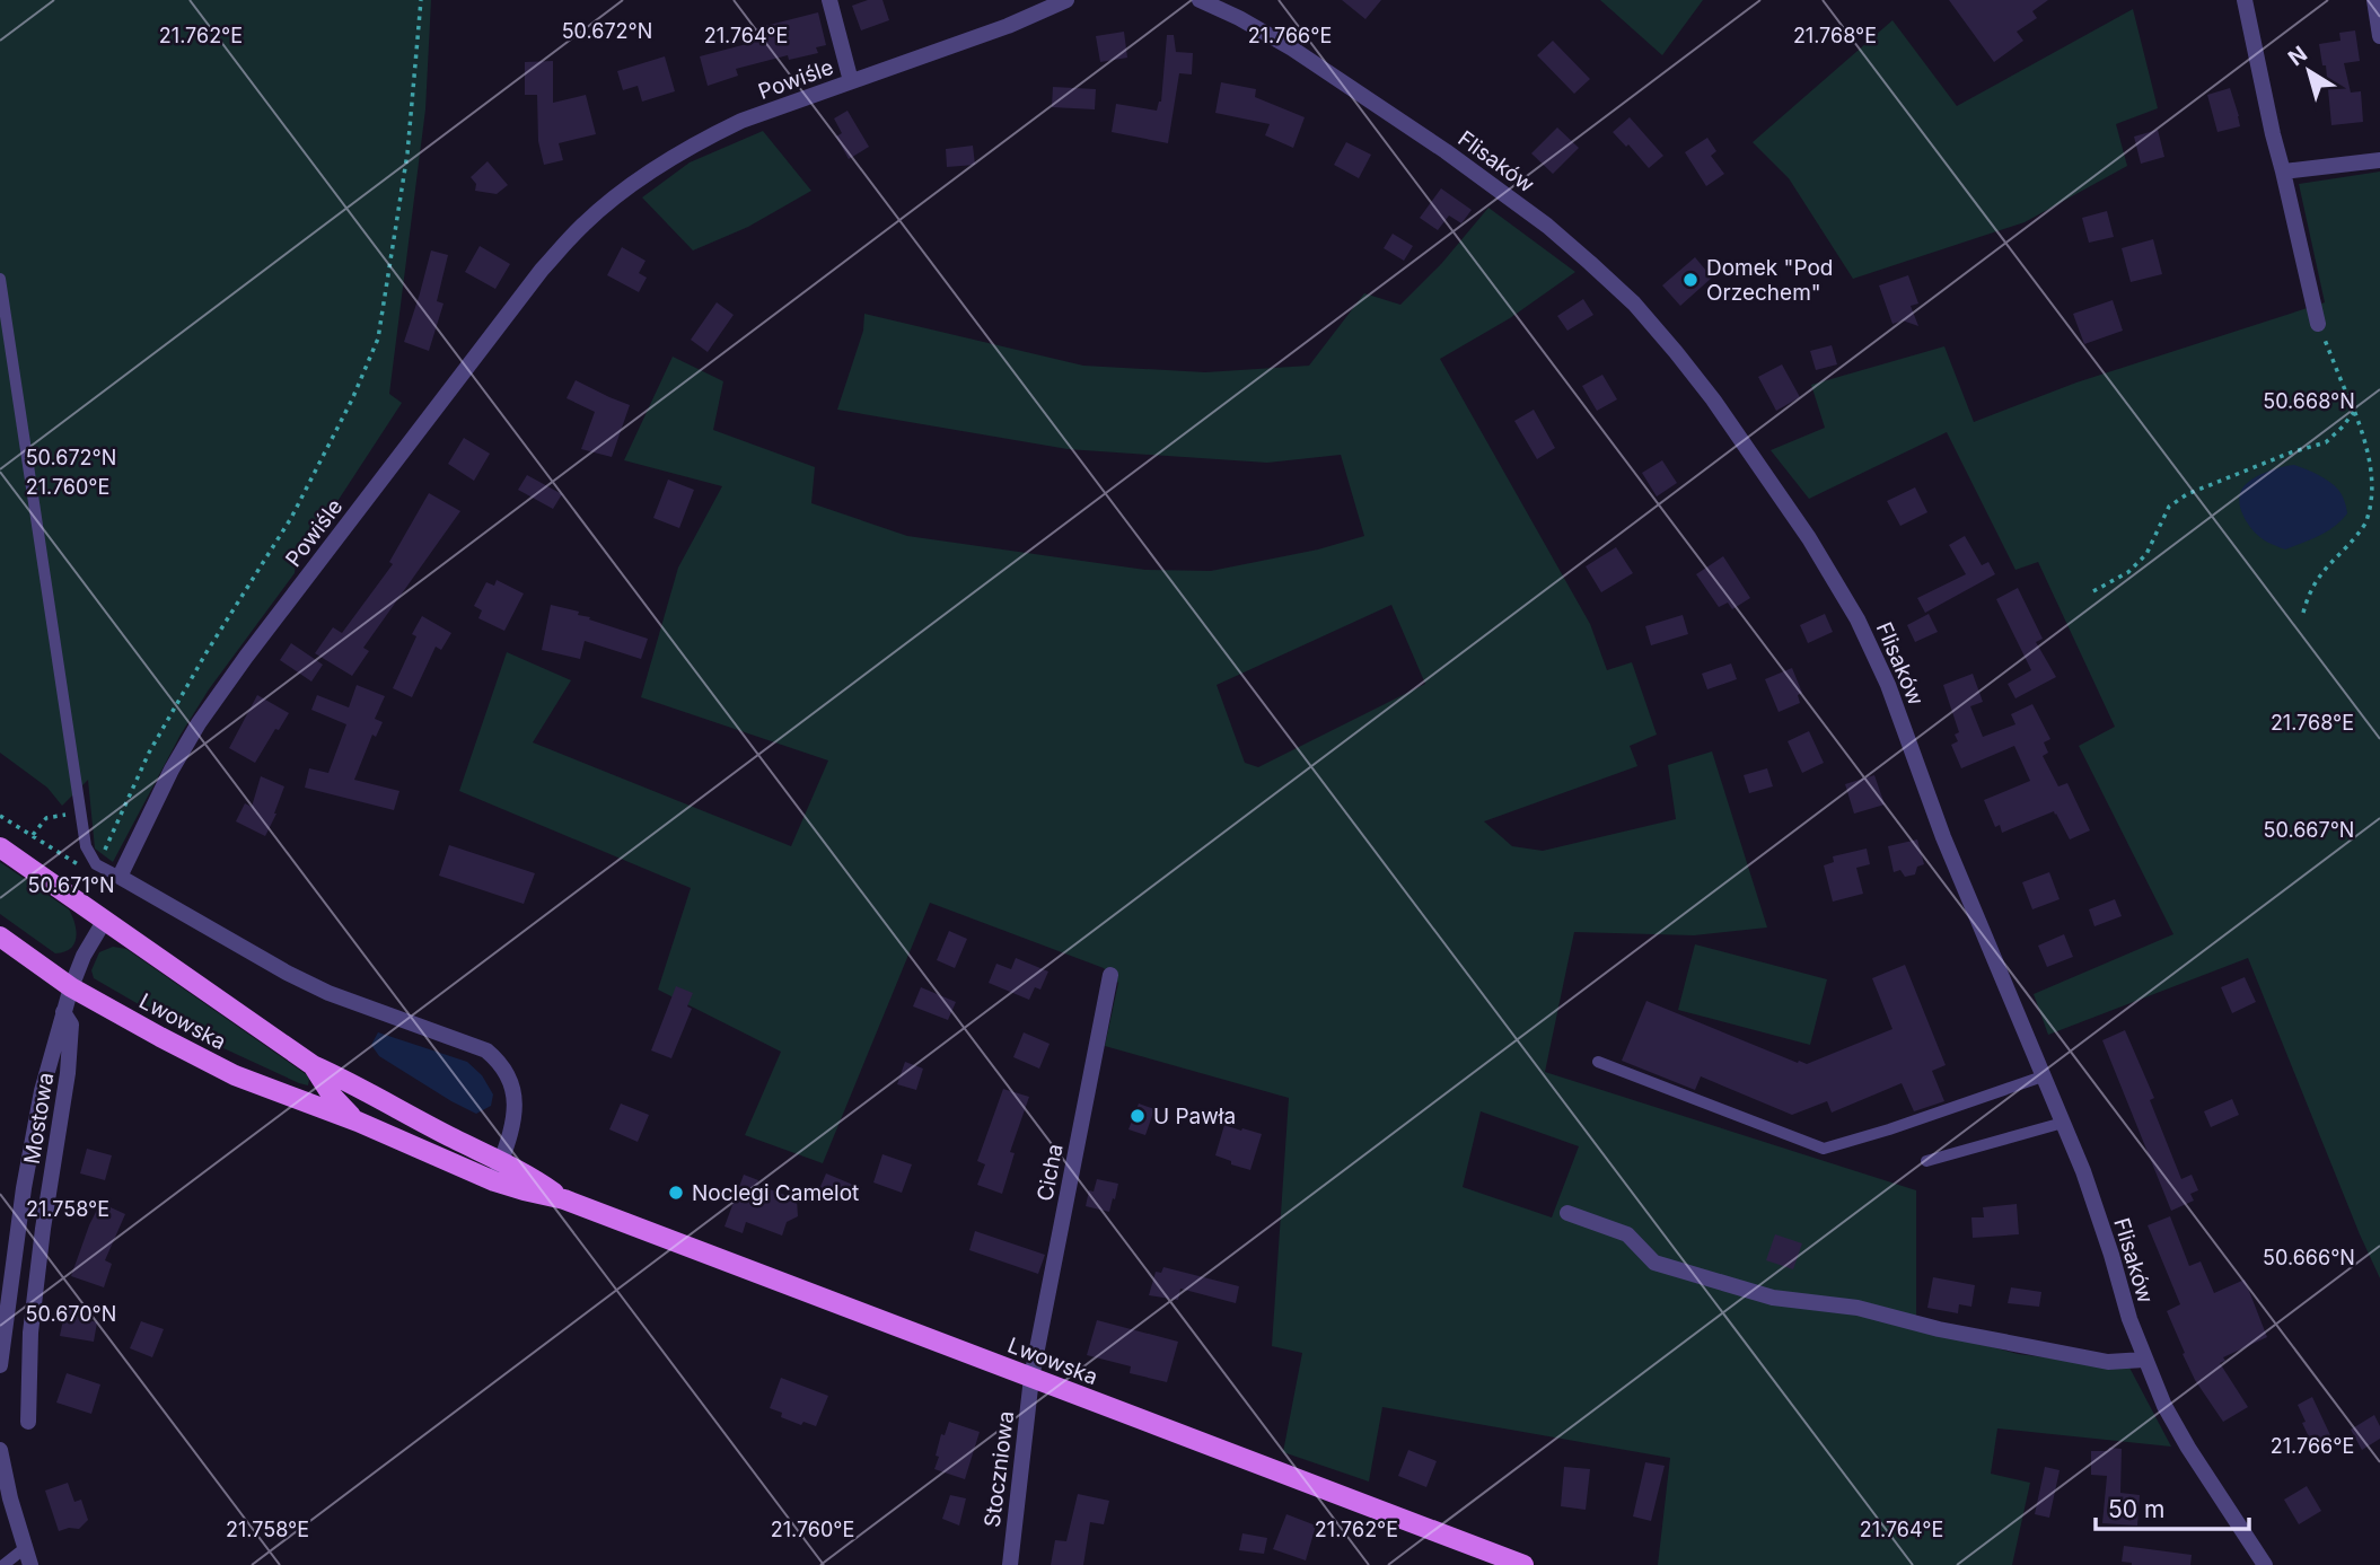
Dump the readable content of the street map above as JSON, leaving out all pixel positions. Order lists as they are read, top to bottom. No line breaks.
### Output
{"streets":{"main road":["Lwowska"],"street":["Powiśle","Flisaków","Mostowa","Cicha","Stoczniowa"]},"crossings":[["Lwowska","Mostowa"],["Lwowska","Cicha"],["Lwowska","Stoczniowa"],["Cicha","Stoczniowa"]],"places":["Domek \"Pod Orzechem\"","U Pawła","Noclegi Camelot"],"scale_bar":"50 m","north":"top left","coordinates":["50.672°N","21.762°E","21.764°E","21.766°E","21.768°E","50.668°N","21.760°E","50.667°N","50.671°N","21.758°E","50.666°N","50.670°N"]}
